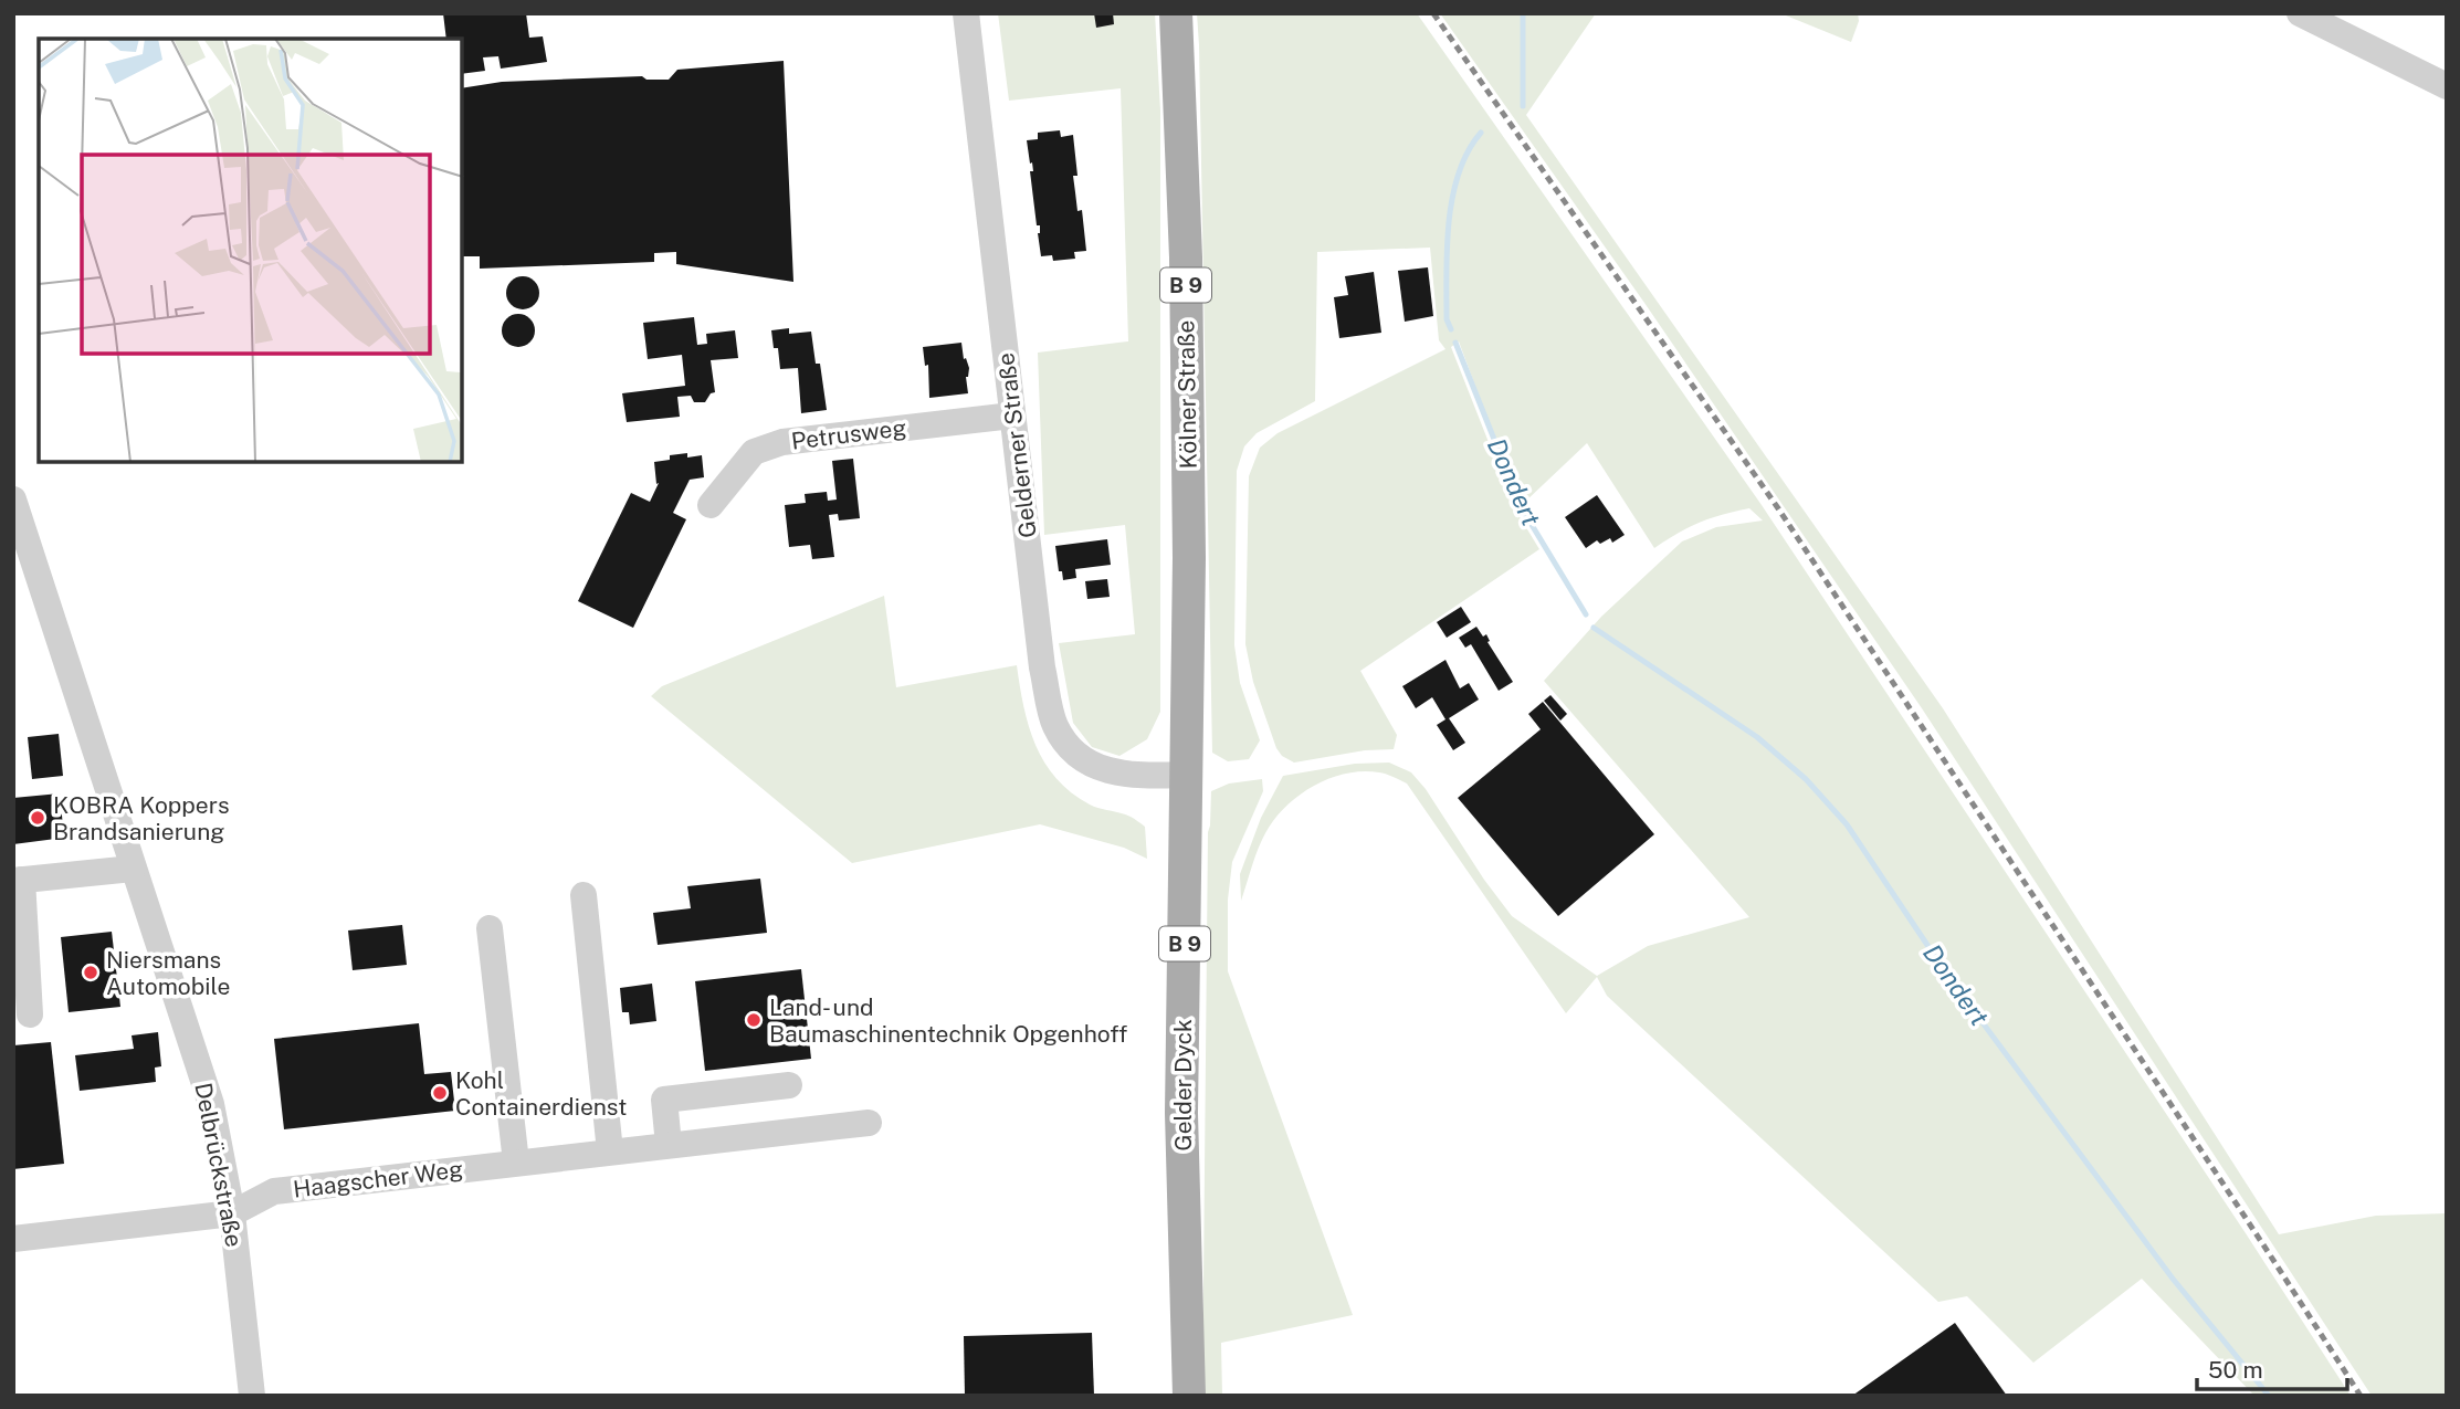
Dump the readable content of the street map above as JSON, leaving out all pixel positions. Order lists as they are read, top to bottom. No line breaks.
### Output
{"streets":{"main road":["B 9","Kölner Straße","Gelder Dyck"],"street":["Petrusweg","Gelderner Straße","Delbrückstraße","Haagscher Weg"]},"crossings":[["Kölner Straße","Gelderner Straße"],["Kölner Straße","Gelder Dyck"],["Petrusweg","Gelderner Straße"],["Gelderner Straße","Gelder Dyck"],["Delbrückstraße","Haagscher Weg"]],"water":["Dondert"],"places":["KOBRA Koppers Brandsanierung","Niersmans Automobile","Land- und Baumaschinentechnik Opgenhoff","Kohl Containerdienst"],"scale_bar":"50 m"}
